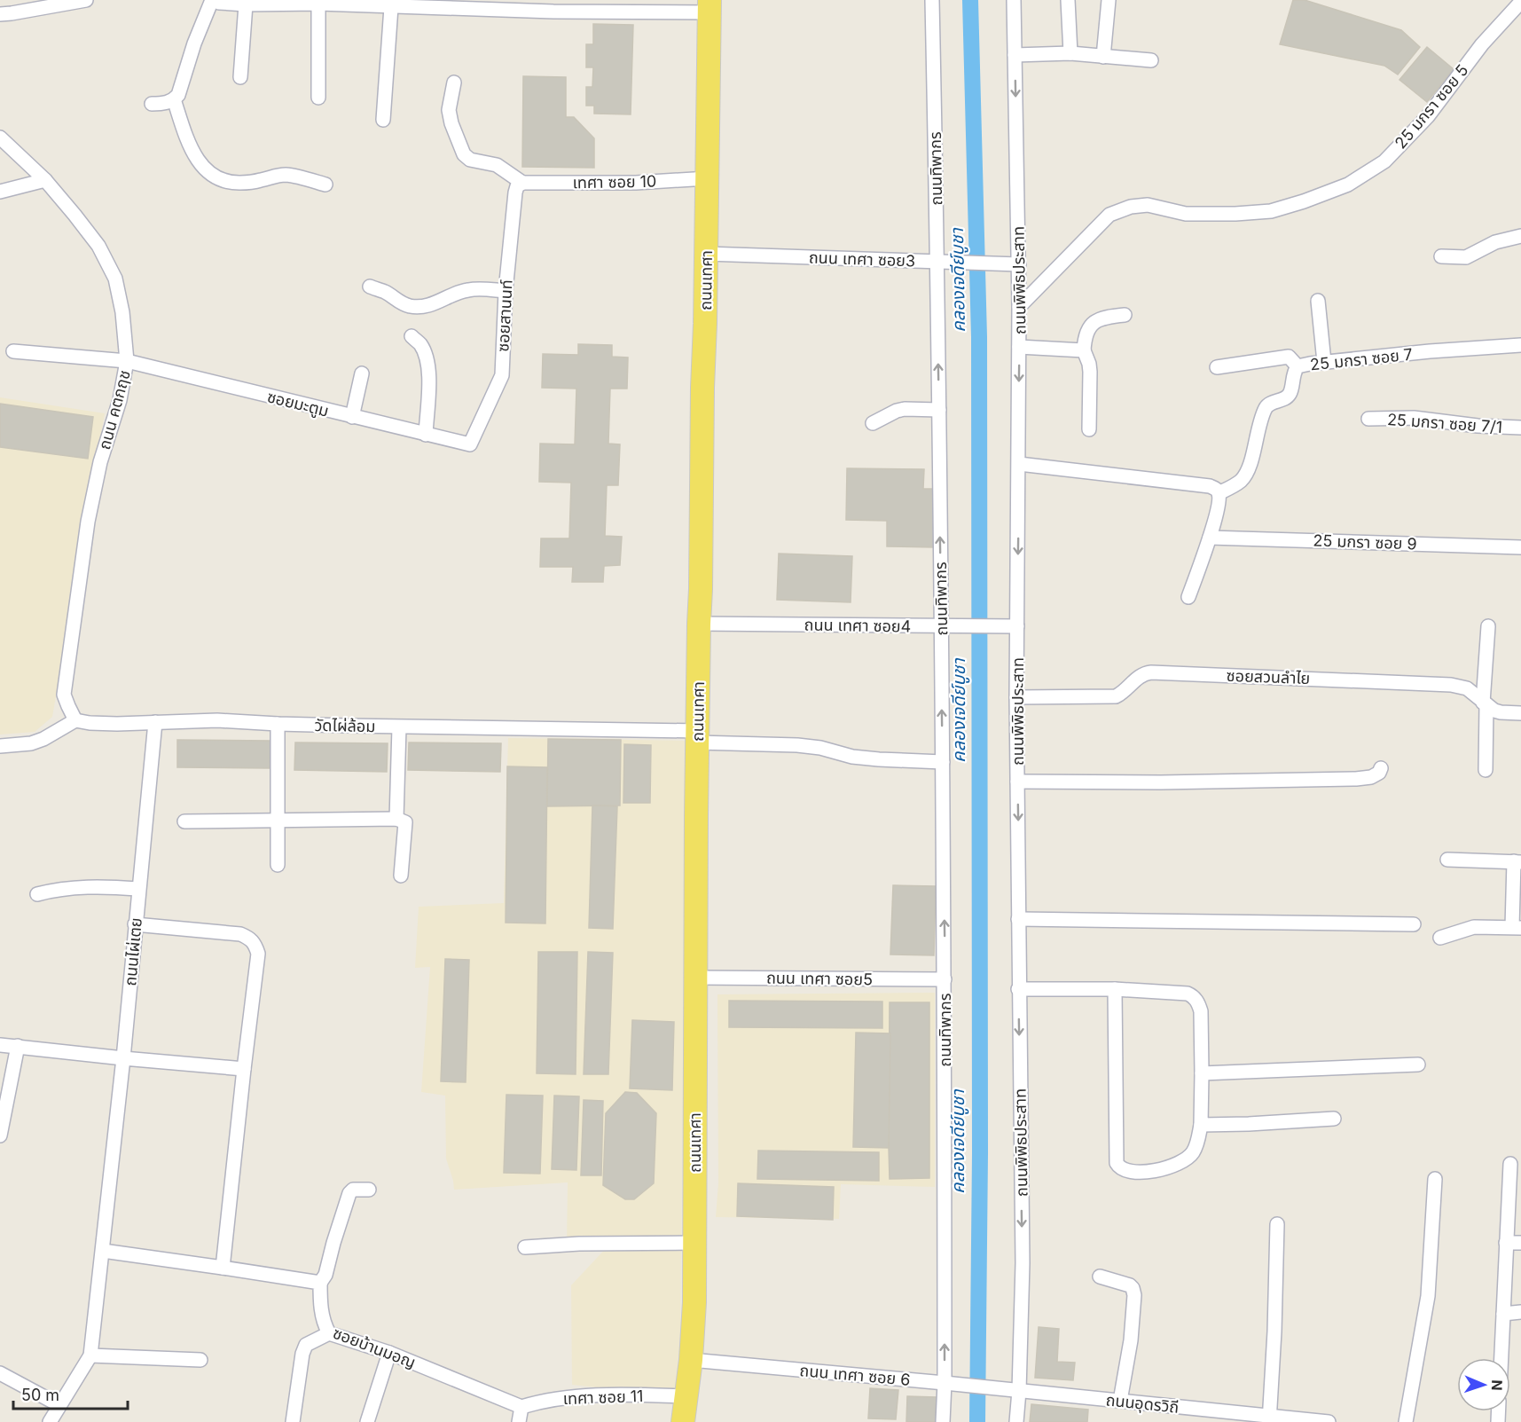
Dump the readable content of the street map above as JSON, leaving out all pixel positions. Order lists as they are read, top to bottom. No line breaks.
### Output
{"streets":{"main road":["ถนนเทศา"],"street":["25 มกรา ซอย 5","ถนนทิพากร","เทศา ซอย 10","ถนน เทศา ซอย3","ถนนพิพิธประสาท","ซอยสานนท์","25 มกรา ซอย 7","ซอยมะตูม","ถนน คตกฤช","25 มกรา ซอย 7/1","25 มกรา ซอย 9","ถนน เทศา ซอย4","ซอยสวนลำไย","วัดไผ่ล้อม","ถนนไผ่เตย","ถนน เทศา ซอย5","ซอยบ้านมอญ","ถนน เทศา ซอย 6","เทศา ซอย 11","ถนนอุดรวิถี"]},"crossings":[["25 มกรา ซอย 5","ถนนพิพิธประสาท"],["ถนนทิพากร","ถนน เทศา ซอย3"],["ถนนทิพากร","ถนน เทศา ซอย4"],["ถนนทิพากร","วัดไผ่ล้อม"],["ถนนทิพากร","ถนน เทศา ซอย5"],["ถนนทิพากร","ถนน เทศา ซอย 6"],["เทศา ซอย 10","ถนนเทศา"],["เทศา ซอย 10","ซอยสานนท์"],["ถนน เทศา ซอย3","ถนนเทศา"],["ถนน เทศา ซอย3","ถนนพิพิธประสาท"],["ถนนเทศา","ถนน เทศา ซอย4"],["ถนนเทศา","วัดไผ่ล้อม"],["ถนนเทศา","ถนน เทศา ซอย5"],["ถนนเทศา","ถนน เทศา ซอย 6"],["ถนนเทศา","เทศา ซอย 11"],["ถนนพิพิธประสาท","ถนน เทศา ซอย4"],["ถนนพิพิธประสาท","ซอยสวนลำไย"],["ถนนพิพิธประสาท","ถนน เทศา ซอย 6"],["ถนนพิพิธประสาท","ถนนอุดรวิถี"],["ซอยสานนท์","ซอยมะตูม"],["ซอยมะตูม","ถนน คตกฤช"],["ถนน คตกฤช","วัดไผ่ล้อม"],["วัดไผ่ล้อม","ถนนไผ่เตย"],["ซอยบ้านมอญ","เทศา ซอย 11"],["ถนน เทศา ซอย 6","ถนนอุดรวิถี"]],"one_way":["ถนนทิพากร","ถนนพิพิธประสาท"],"water":["คลองเจดีย์บูชา"],"scale_bar":"50 m","north":"right"}
